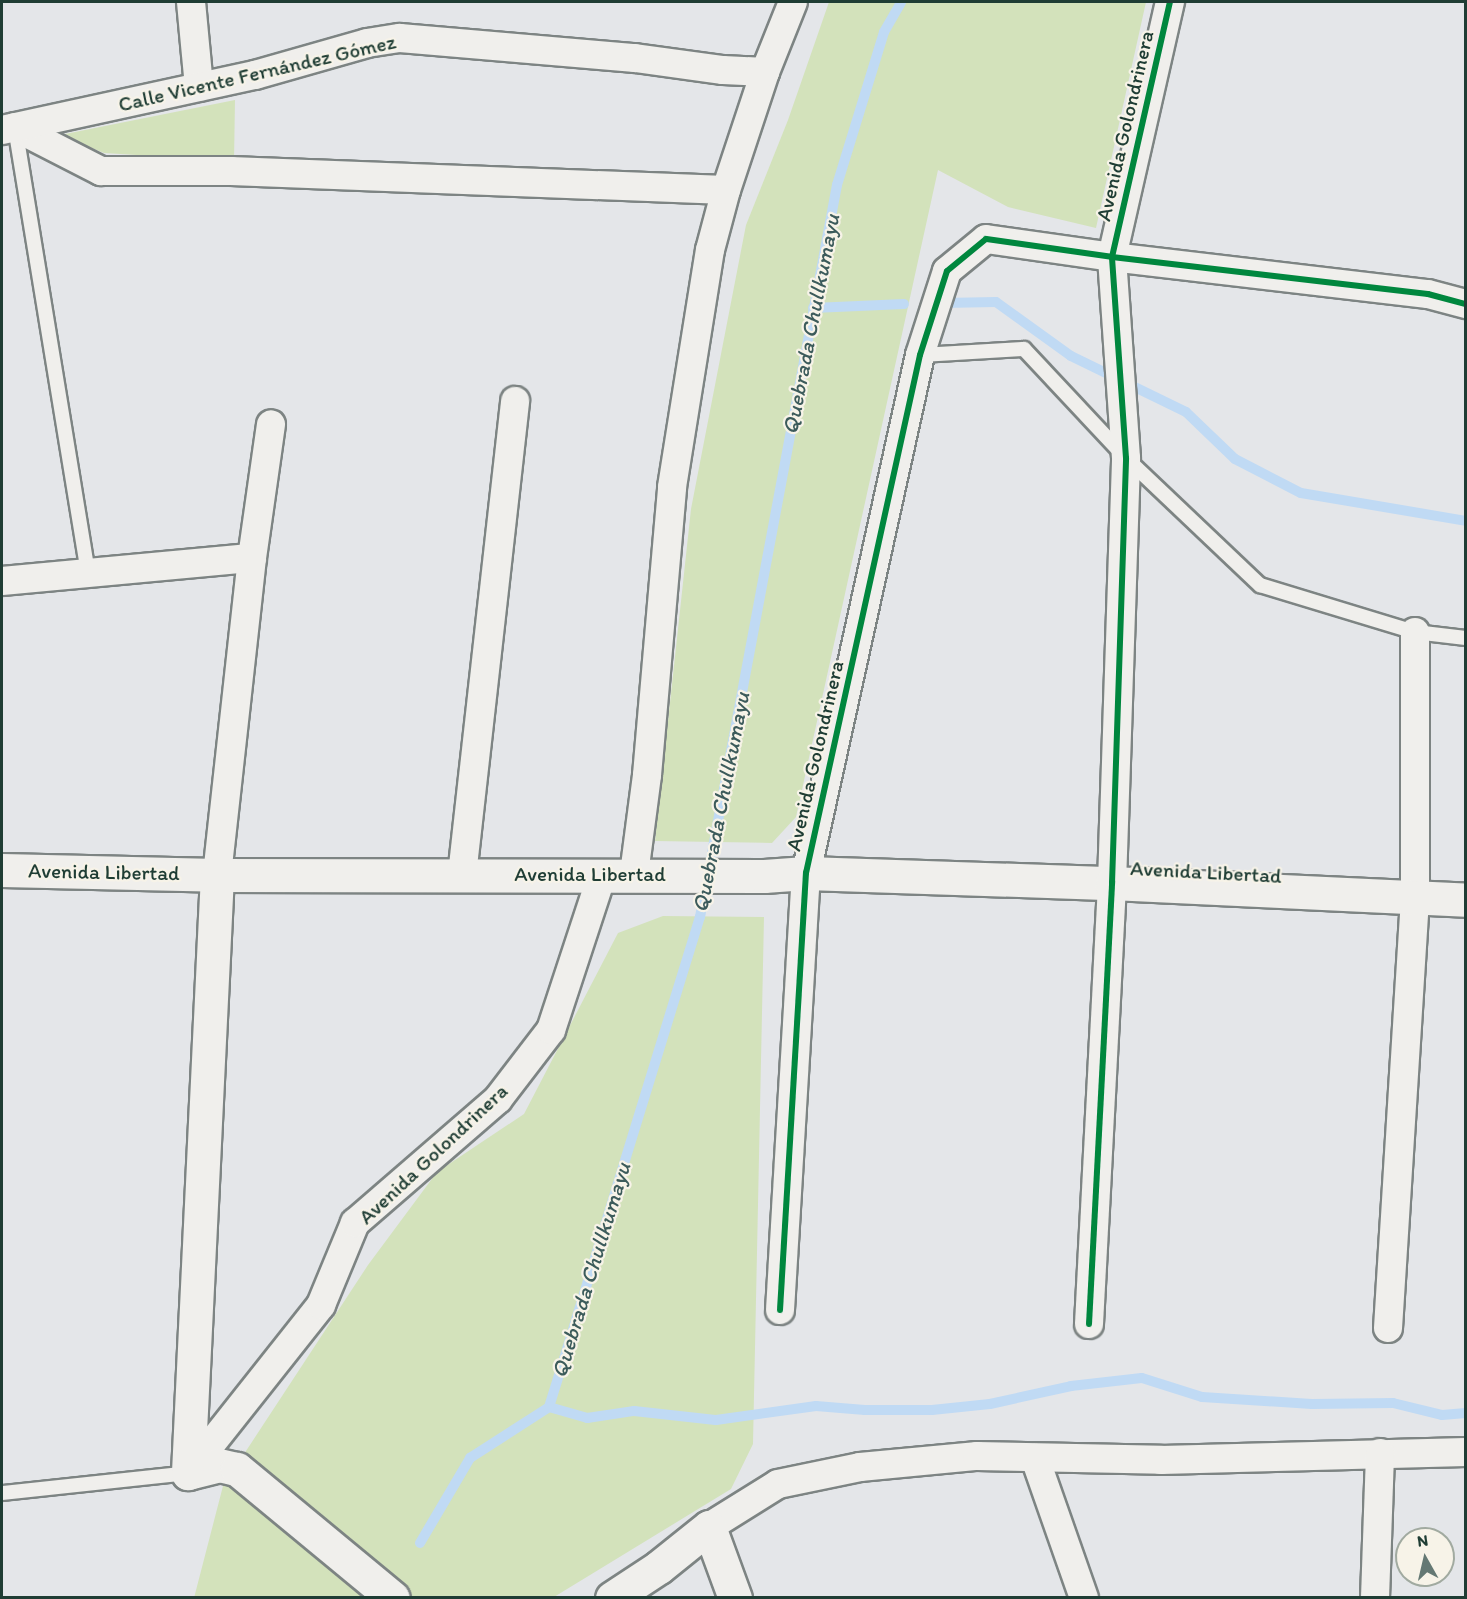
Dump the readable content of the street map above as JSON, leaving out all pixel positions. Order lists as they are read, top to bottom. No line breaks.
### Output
{"streets":{"main road":["Avenida Libertad"],"street":["Calle Vicente Fernández Gómez","Avenida Golondrinera"]},"crossings":[["Avenida Golondrinera","Avenida Libertad"]],"water":["Quebrada Chullkumayu"],"north":"top"}
